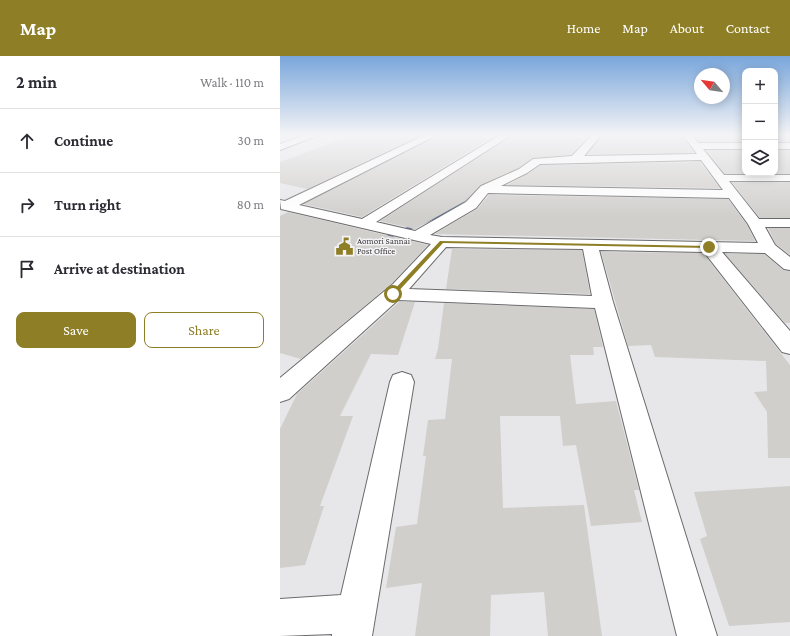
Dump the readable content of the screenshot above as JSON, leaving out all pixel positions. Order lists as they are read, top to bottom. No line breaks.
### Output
{"places":{"public building":["Aomori Sannai Post Office"]},"north":"top left","page":{"header":"Map","nav":["Home","Map","About","Contact"],"heading":["2 min","Walk · 110 m"],"map_buttons":["+","−"],"list":[["Continue","30 m"],["Turn right","80 m"],"Arrive at destination"],"buttons":["Save","Share"]}}
